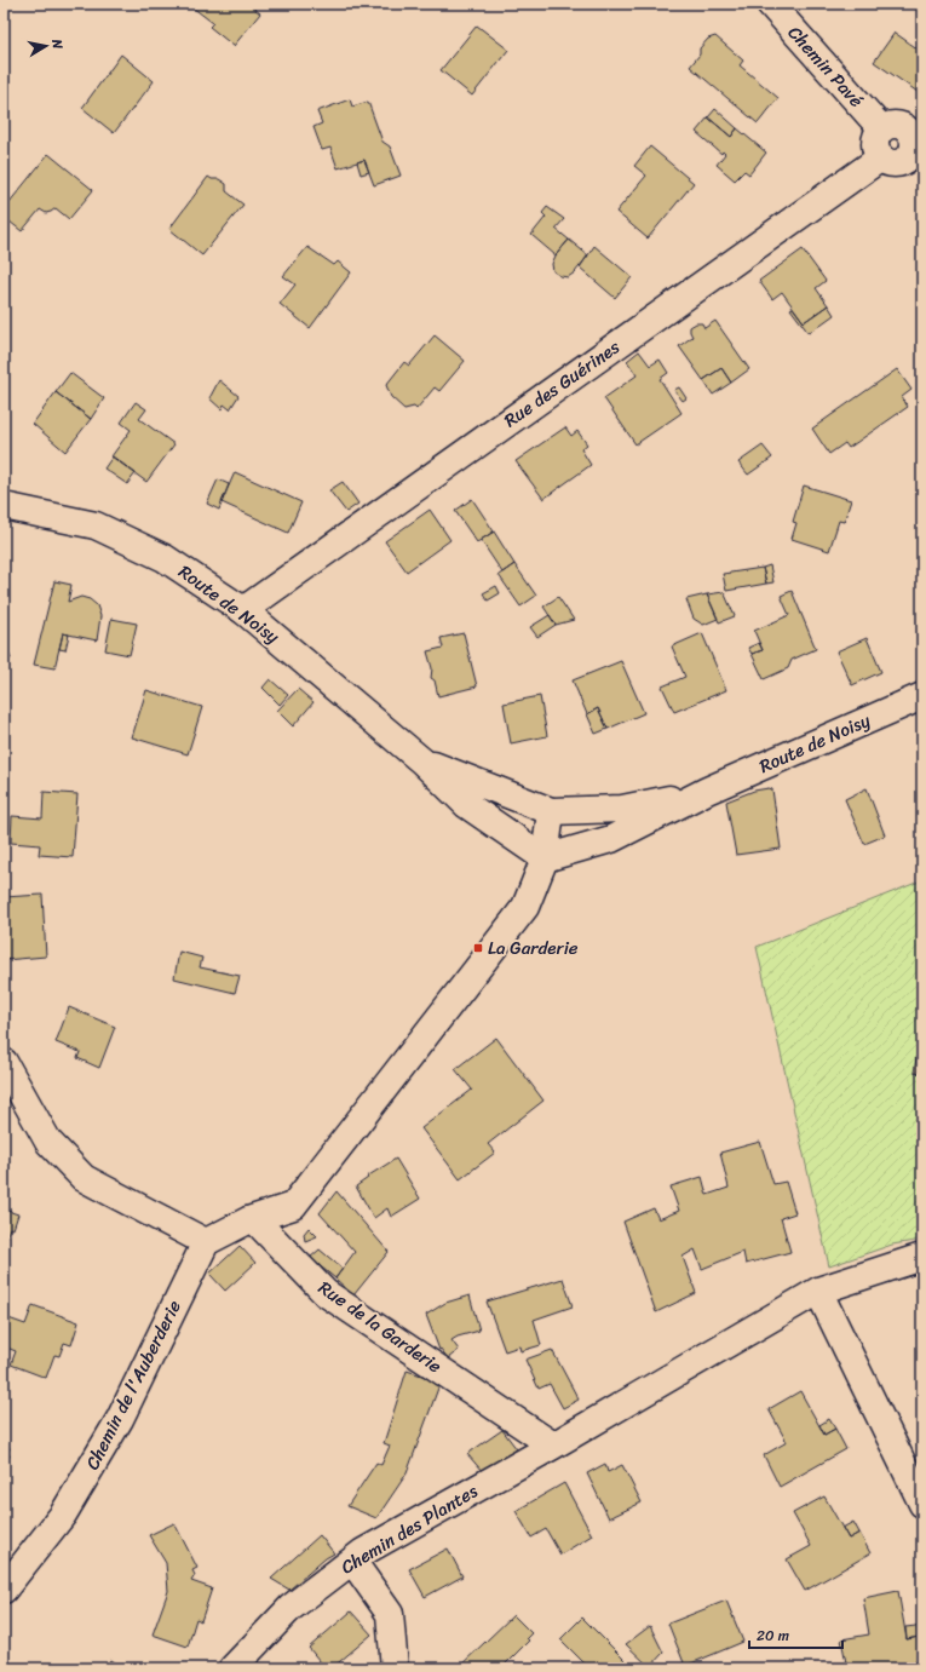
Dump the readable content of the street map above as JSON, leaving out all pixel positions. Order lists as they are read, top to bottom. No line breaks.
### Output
{"streets":{"street":["Chemin Pavé","Rue des Guérines","Route de Noisy","Rue de la Garderie","Chemin de l'Auberderie","Chemin des Plantes"]},"crossings":[["Chemin Pavé","Rue des Guérines"],["Rue des Guérines","Route de Noisy"],["Rue de la Garderie","Chemin des Plantes"]],"places":{"transit":["La Garderie"]},"scale_bar":"20 m","north":"right"}
